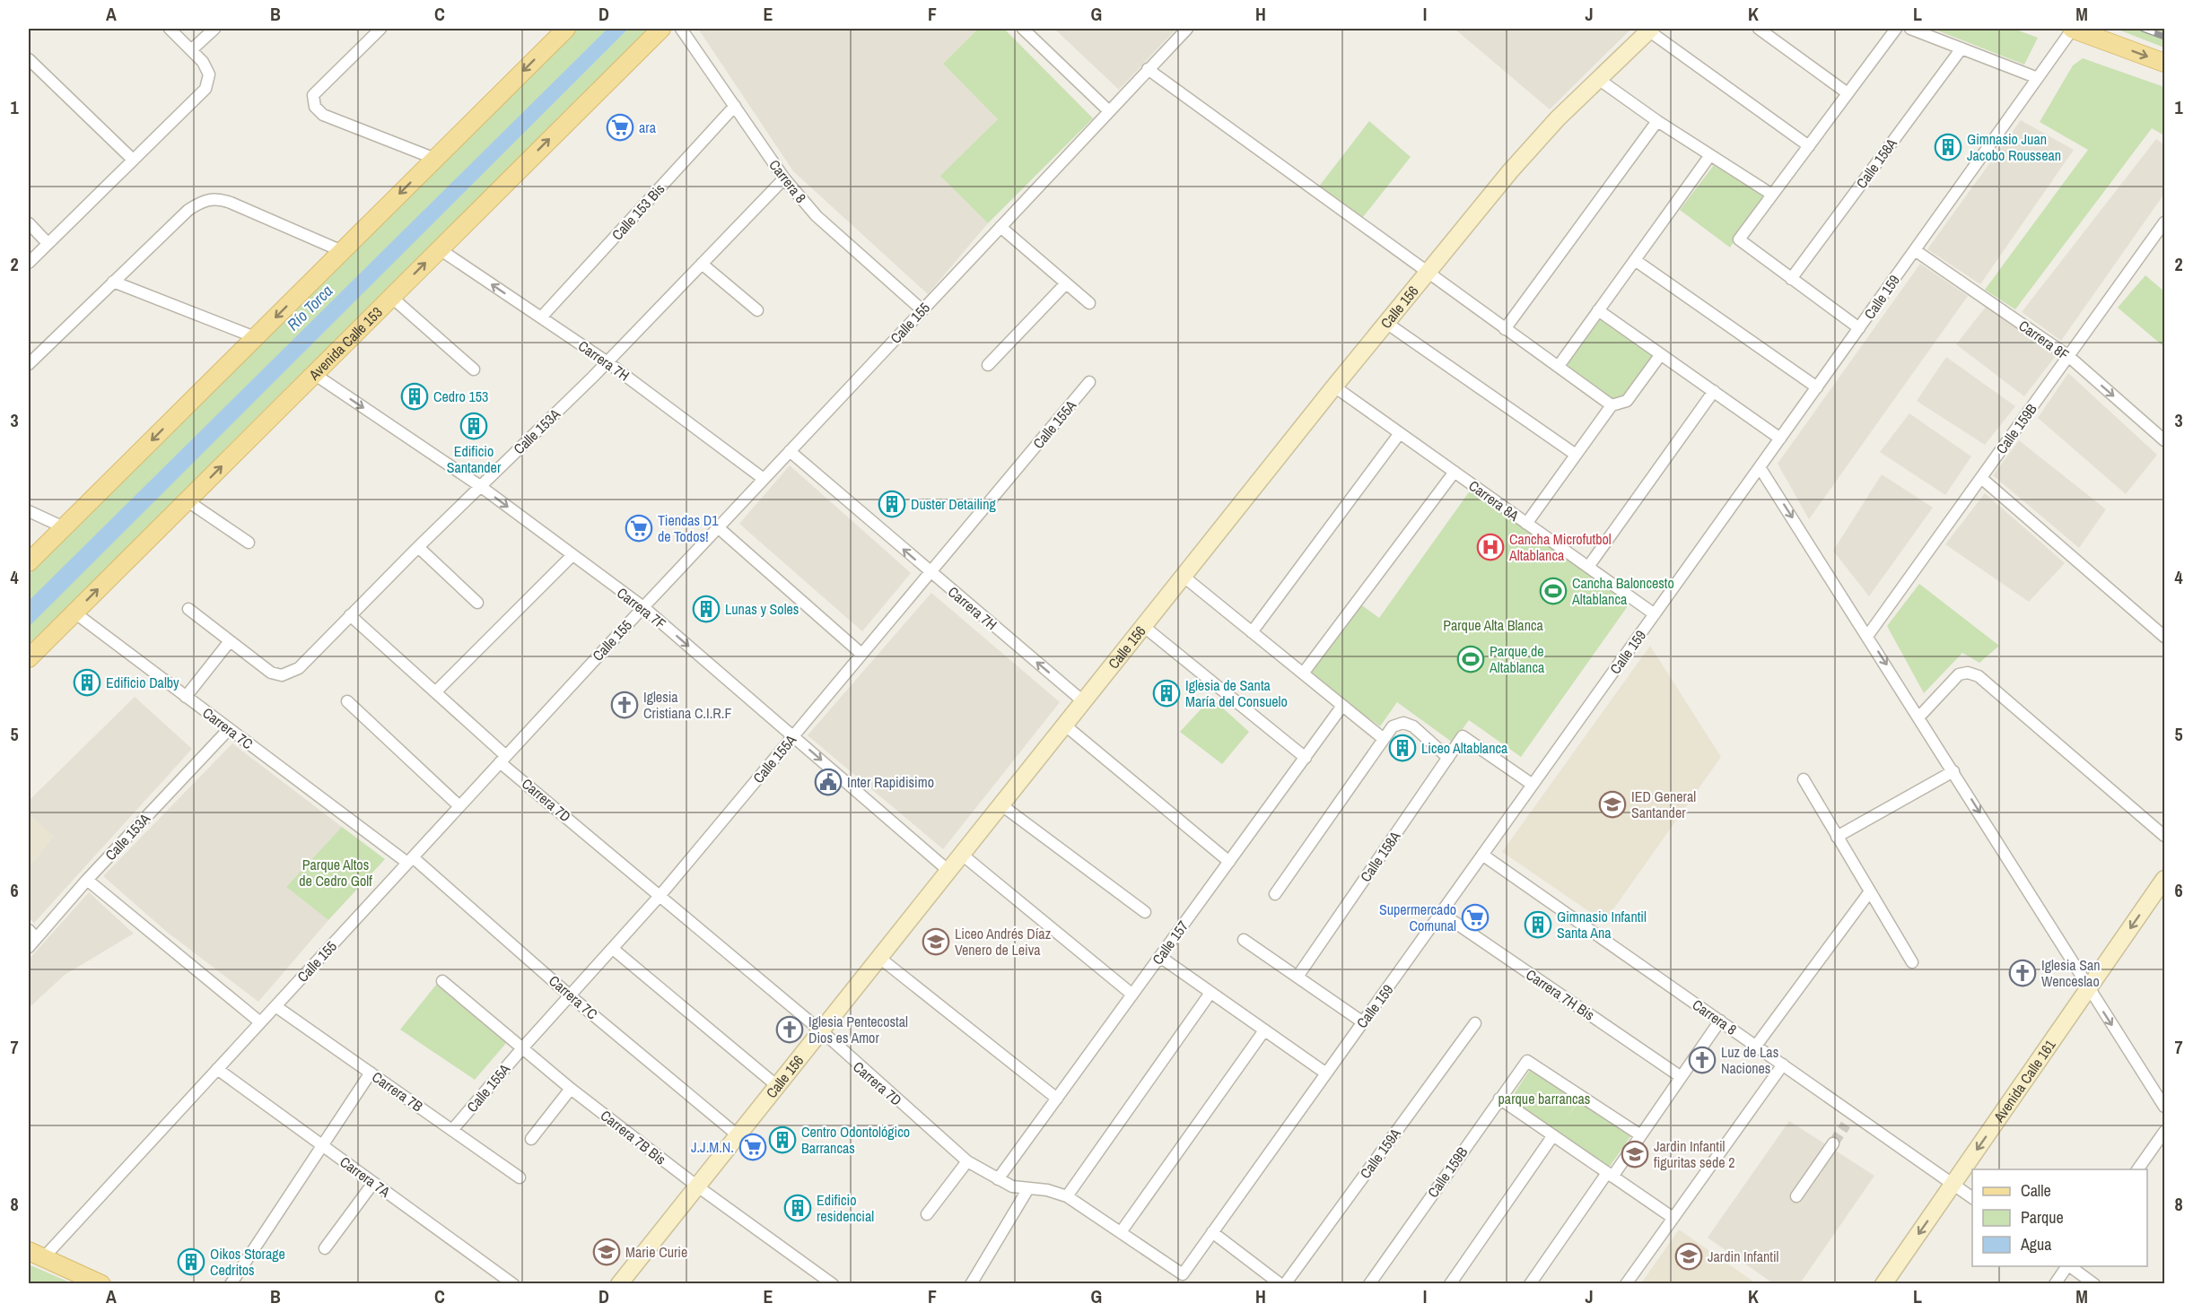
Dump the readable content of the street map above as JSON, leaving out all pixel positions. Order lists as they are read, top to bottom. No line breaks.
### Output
{"streets":{"main road":["Avenida Calle 153"],"street":["Calle 158A","Carrera 8","Calle 153 Bis","Calle 159","Calle 156","Calle 155","Carrera 8F","Carrera 7H","Calle 155A","Calle 159B","Calle 153A","Carrera 8A","Carrera 7F","Carrera 7C","Carrera 7D","Calle 157","Carrera 7H Bis","Avenida Calle 161","Carrera 7B","Carrera 7B Bis","Calle 159A","Carrera 7A"]},"crossings":[["Calle 158A","Calle 159"],["Carrera 8","Calle 153 Bis"],["Carrera 8","Calle 159"],["Carrera 8","Calle 155"],["Carrera 8","Calle 153A"],["Carrera 8","Avenida Calle 161"],["Calle 153 Bis","Carrera 7H"],["Calle 159","Carrera 8F"],["Calle 159","Carrera 8A"],["Calle 159","Carrera 7D"],["Calle 159","Carrera 7H Bis"],["Calle 156","Carrera 7H"],["Calle 156","Carrera 8A"],["Calle 156","Carrera 7F"],["Calle 156","Carrera 7C"],["Calle 156","Carrera 7D"],["Calle 156","Carrera 7B Bis"],["Calle 155","Carrera 7H"],["Calle 155","Carrera 7F"],["Calle 155","Carrera 7C"],["Calle 155","Carrera 7D"],["Calle 155","Carrera 7B"],["Calle 155","Carrera 7A"],["Carrera 8F","Calle 159B"],["Avenida Calle 153","Carrera 7H"],["Avenida Calle 153","Carrera 7F"],["Avenida Calle 153","Carrera 7C"],["Carrera 7H","Calle 155A"],["Carrera 7H","Calle 153A"],["Calle 155A","Carrera 7F"],["Calle 155A","Carrera 7C"],["Calle 155A","Carrera 7D"],["Calle 155A","Carrera 7B"],["Calle 155A","Carrera 7B Bis"],["Calle 153A","Carrera 7F"],["Calle 153A","Carrera 7C"],["Calle 153A","Carrera 7D"],["Carrera 7D","Calle 157"]],"one_way":["Carrera 8F","Carrera 7H","Carrera 7F","Avenida Calle 161"],"water":["Río Torca"],"parks":["Parque Alta Blanca","Parque Altos de Cedro Golf","parque barrancas"],"places":{"supermarket":["ara","Tiendas D1 de Todos!","Supermercado Comunal","J.J.M.N."],"building":["Gimnasio Juan Jacobo Roussean","Cedro 153","Edificio Santander","Duster Detailing","Lunas y Soles","Edificio Dalby","Iglesia de Santa María del Consuelo","Liceo Altablanca","Gimnasio Infantil Santa Ana","Centro Odontológico Barrancas","Edificio residencial","Oikos Storage Cedritos"],"hospital":["Cancha Microfutbol Altablanca"],"sports":["Cancha Baloncesto Altablanca","Parque de Altablanca"],"church":["Iglesia Cristiana C.I.R.F","Iglesia San Wenceslao","Iglesia Pentecostal Dios es Amor","Luz de Las Naciones"],"public building":["Inter Rapidisimo"],"school or university":["IED General Santander","Liceo Andrés Díaz Venero de Leiva","Jardin Infantil figuritas sede 2","Marie Curie","Jardin Infantil"]},"legend":["Calle","Parque","Agua"],"grid":{"columns":["A","B","C","D","E","F","G","H","I","J","K","L","M"],"rows":["1","2","3","4","5","6","7","8"]}}
